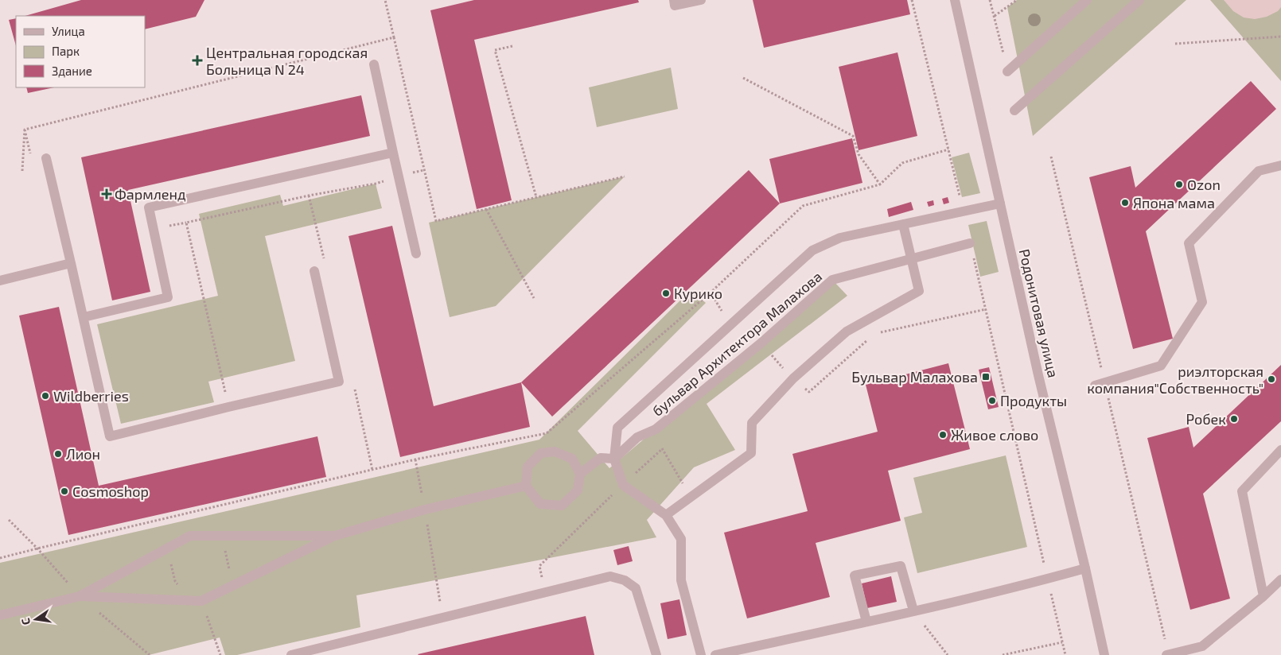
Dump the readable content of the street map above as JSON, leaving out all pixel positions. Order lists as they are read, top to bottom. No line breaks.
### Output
{"streets":{"street":["Родонитовая улица","бульвар Архитектора Малахова"]},"places":{"health":["Центральная городская Больница N 24","Фармленд"],"other":["Ozon","Япона мама","Курико","риэлторская компания\"Собственность\"","Wildberries","Продукты","Робек","Живое слово","Лион","Cosmoshop"],"transit":["Бульвар Малахова"]},"legend":["Улица","Парк","Здание"],"north":"left"}
